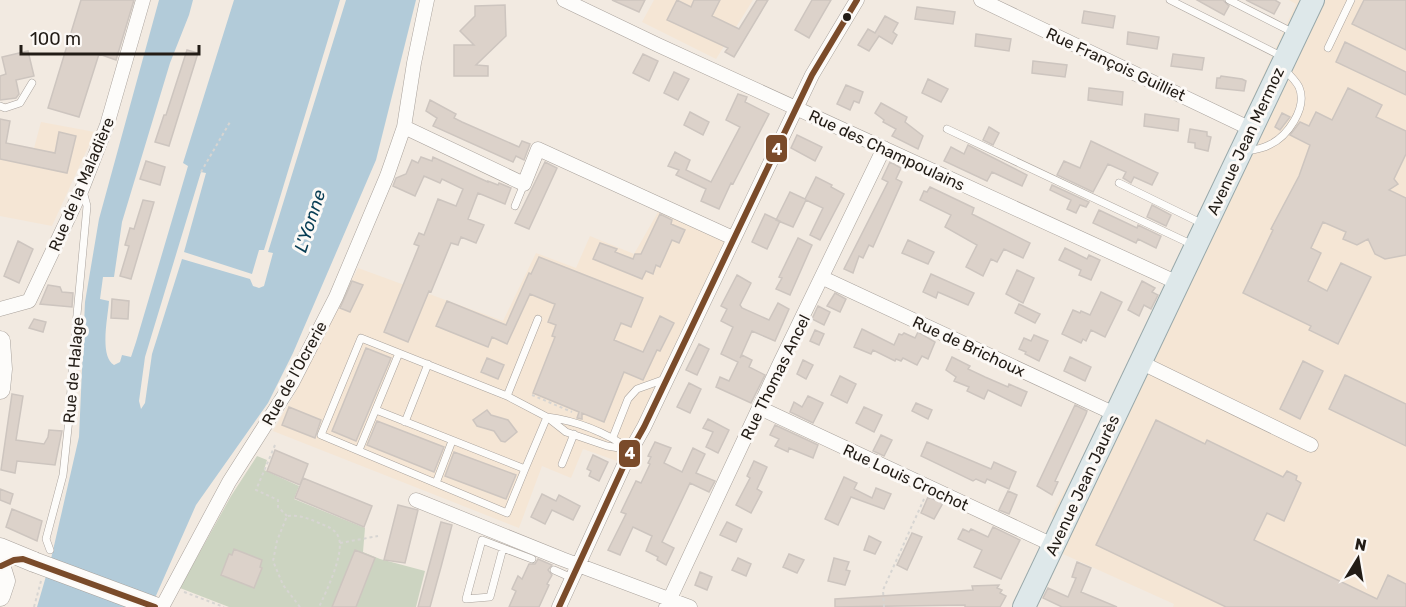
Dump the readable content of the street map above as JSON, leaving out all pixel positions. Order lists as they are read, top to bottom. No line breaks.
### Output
{"streets":{"main road":["Avenue Jean Mermoz","Avenue Jean Jaurès"],"street":["Rue François Guilliet","Rue des Champoulains","Rue de la Maladière","Rue de Brichoux","Rue de l'Ocrerie","Rue Thomas Ancel","Rue Louis Crochot"],"lane":["Rue de Halage"]},"crossings":[["Rue François Guilliet","Avenue Jean Mermoz"],["Avenue Jean Mermoz","Rue des Champoulains"],["Avenue Jean Mermoz","Avenue Jean Jaurès"],["Rue des Champoulains","Rue Thomas Ancel"],["Rue des Champoulains","Avenue Jean Jaurès"],["Rue de la Maladière","Rue de Halage"],["Rue de Brichoux","Rue Thomas Ancel"],["Rue de Brichoux","Avenue Jean Jaurès"],["Rue Thomas Ancel","Rue Louis Crochot"],["Rue Louis Crochot","Avenue Jean Jaurès"]],"water":["L'Yonne"],"lines":["transit line 4"],"scale_bar":"100 m","north":"top"}
